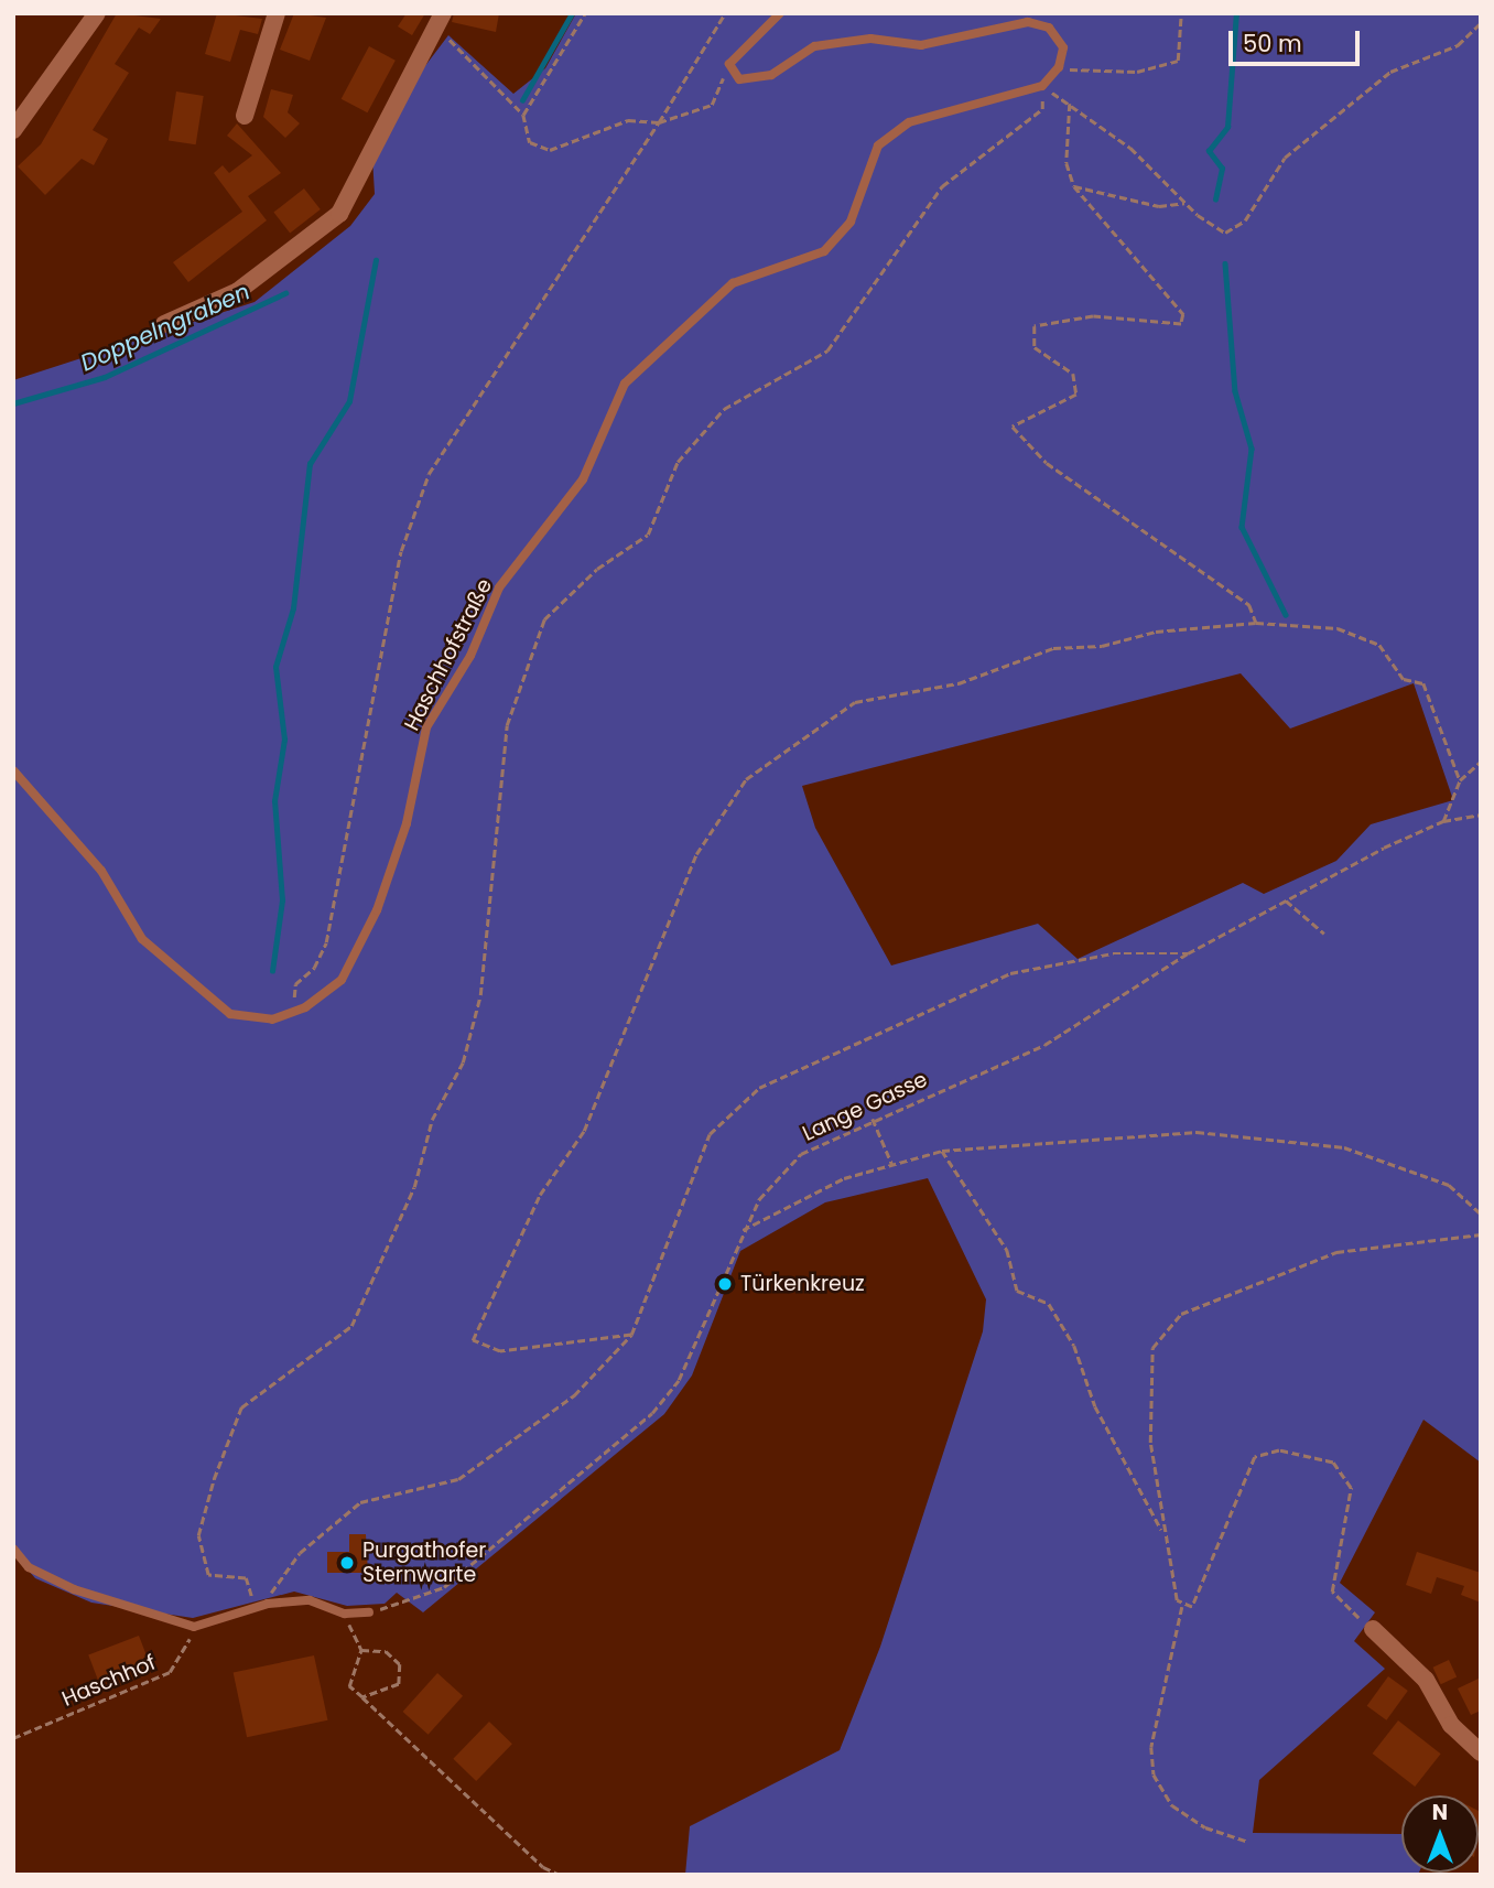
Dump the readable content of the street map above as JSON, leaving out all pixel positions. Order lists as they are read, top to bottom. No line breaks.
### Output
{"streets":{"lane":["Haschhofstraße"],"path":["Lange Gasse","Haschhof"]},"water":["Doppelngraben"],"places":["Türkenkreuz","Purgathofer Sternwarte"],"scale_bar":"50 m","north":"top"}
